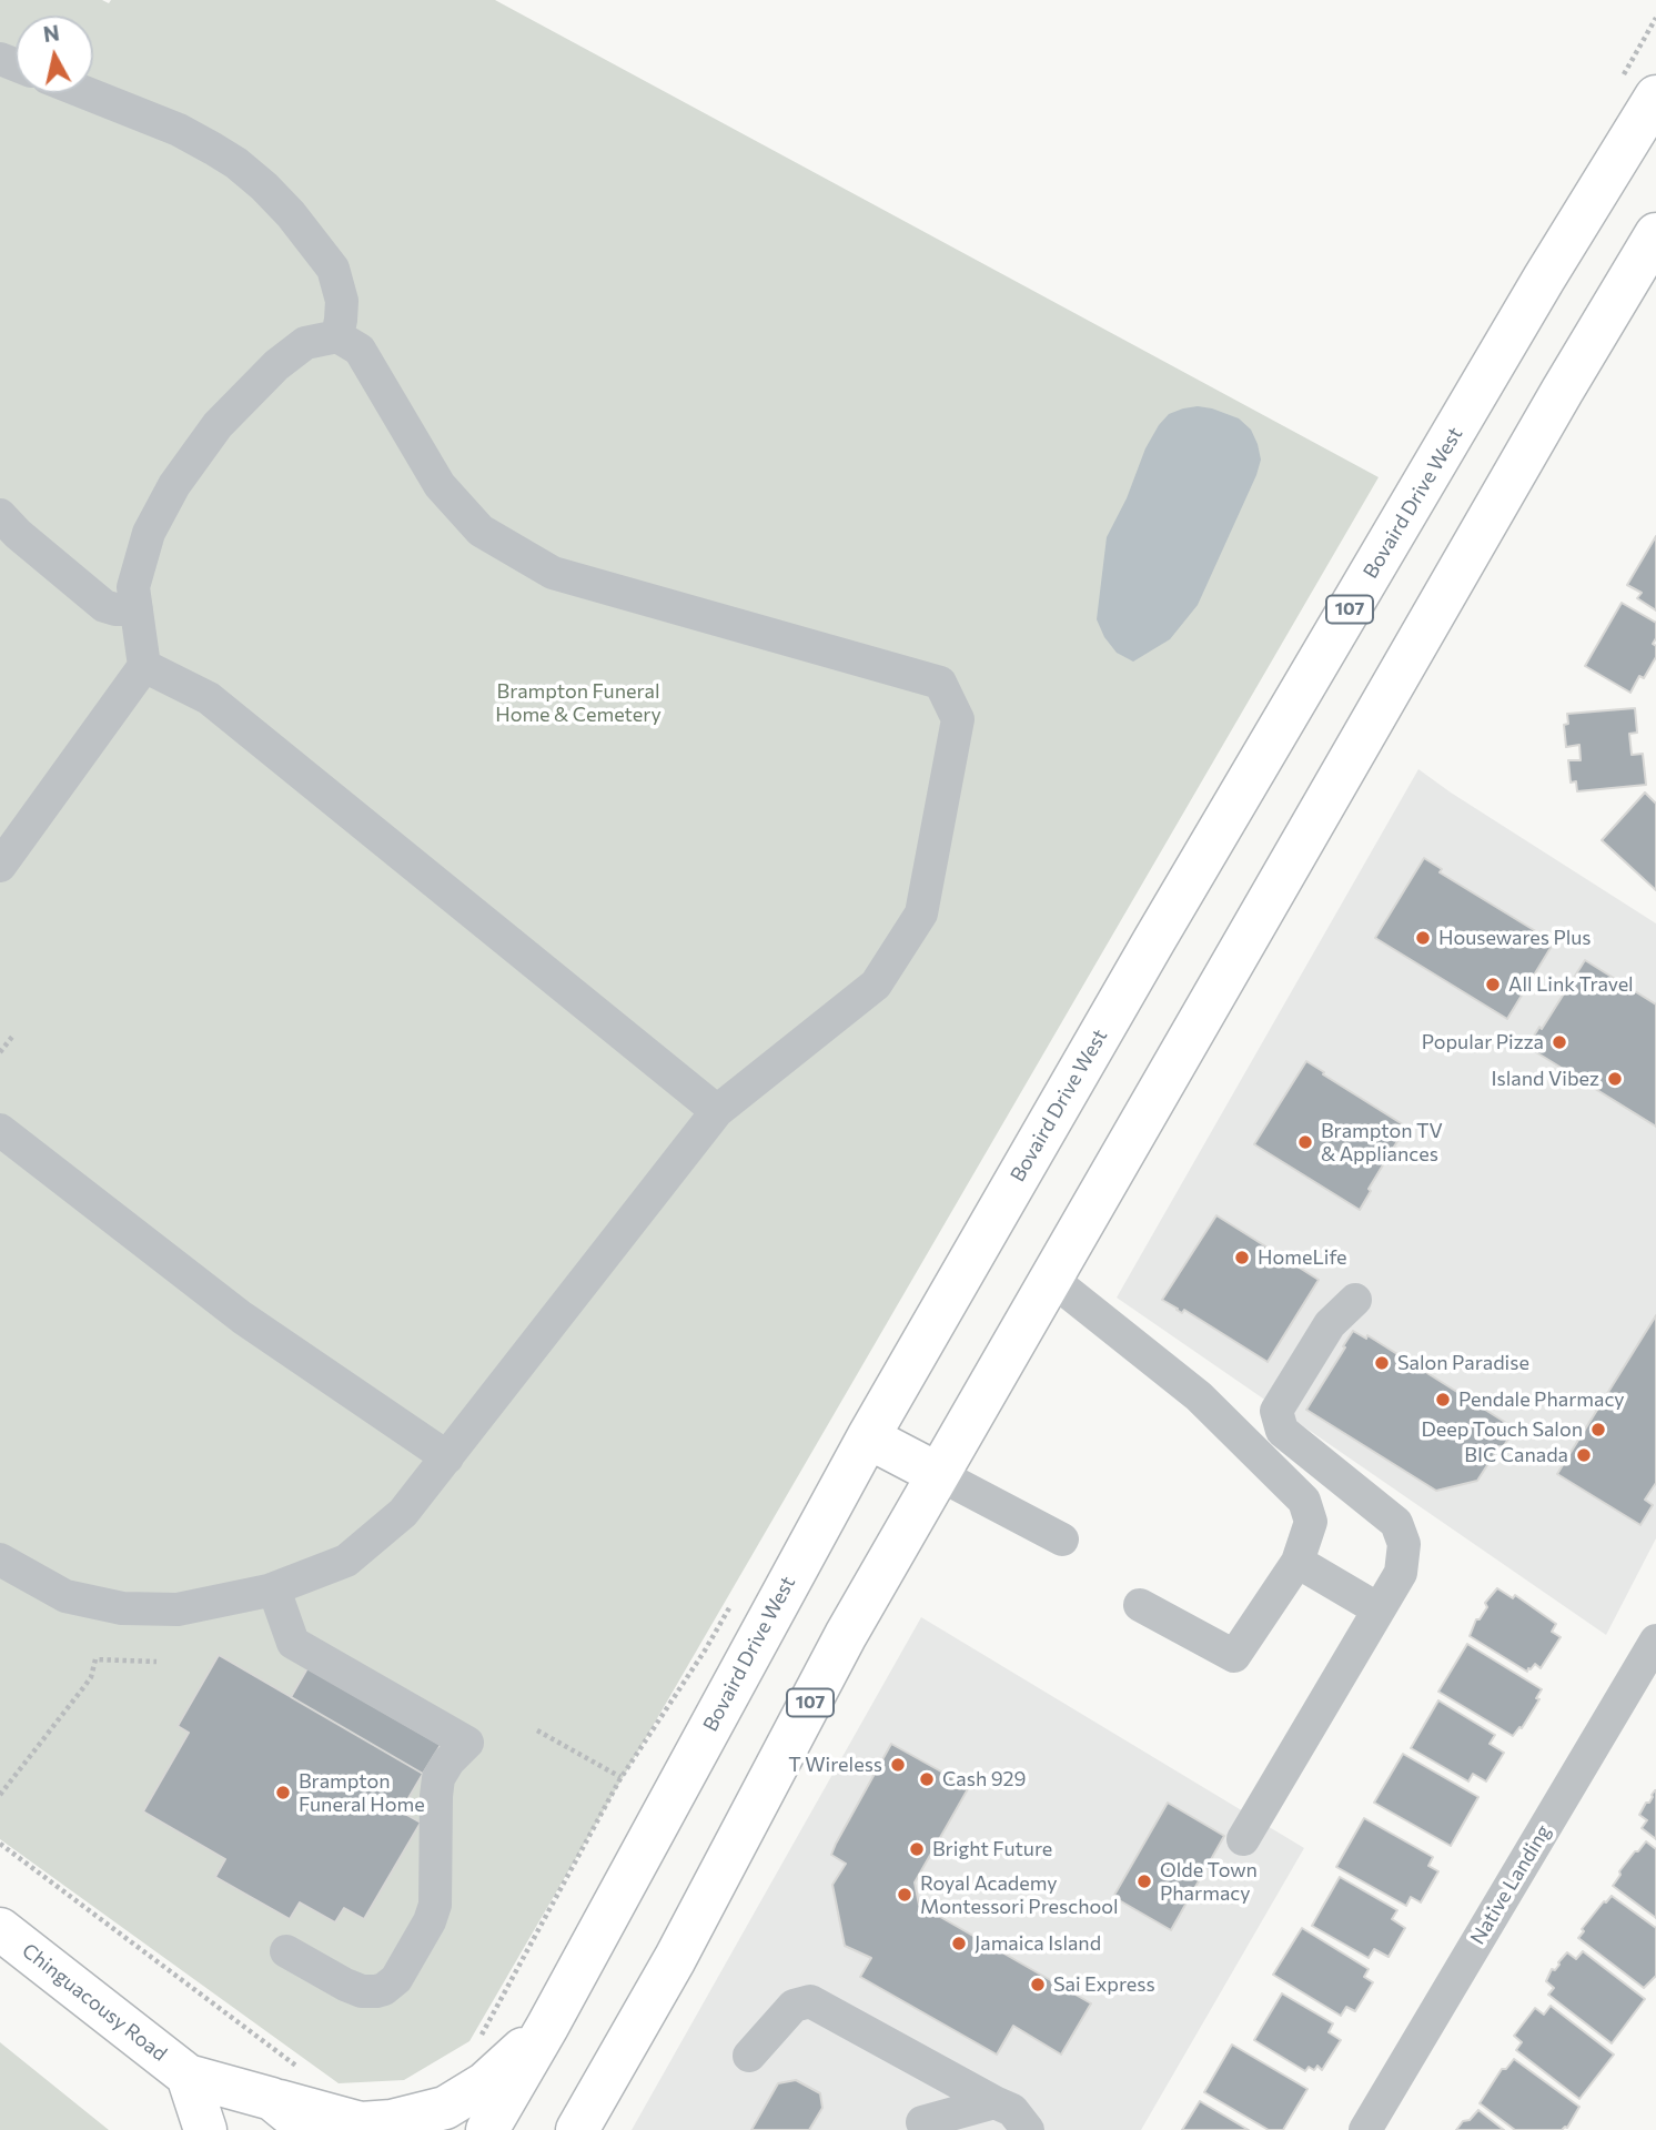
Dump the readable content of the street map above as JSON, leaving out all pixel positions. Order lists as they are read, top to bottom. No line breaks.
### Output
{"streets":{"main road":["Bovaird Drive West","107","Chinguacousy Road"],"street":["Native Landing"]},"parks":["Brampton Funeral Home & Cemetery"],"places":["Housewares Plus","All Link Travel","Popular Pizza","Island Vibez","Brampton TV & Appliances","HomeLife","Salon Paradise","Pendale Pharmacy","Deep Touch Salon","BIC Canada","T Wireless","Cash 929","Brampton Funeral Home","Bright Future","Olde Town Pharmacy","Royal Academy Montessori Preschool","Jamaica Island","Sai Express"],"north":"top"}
